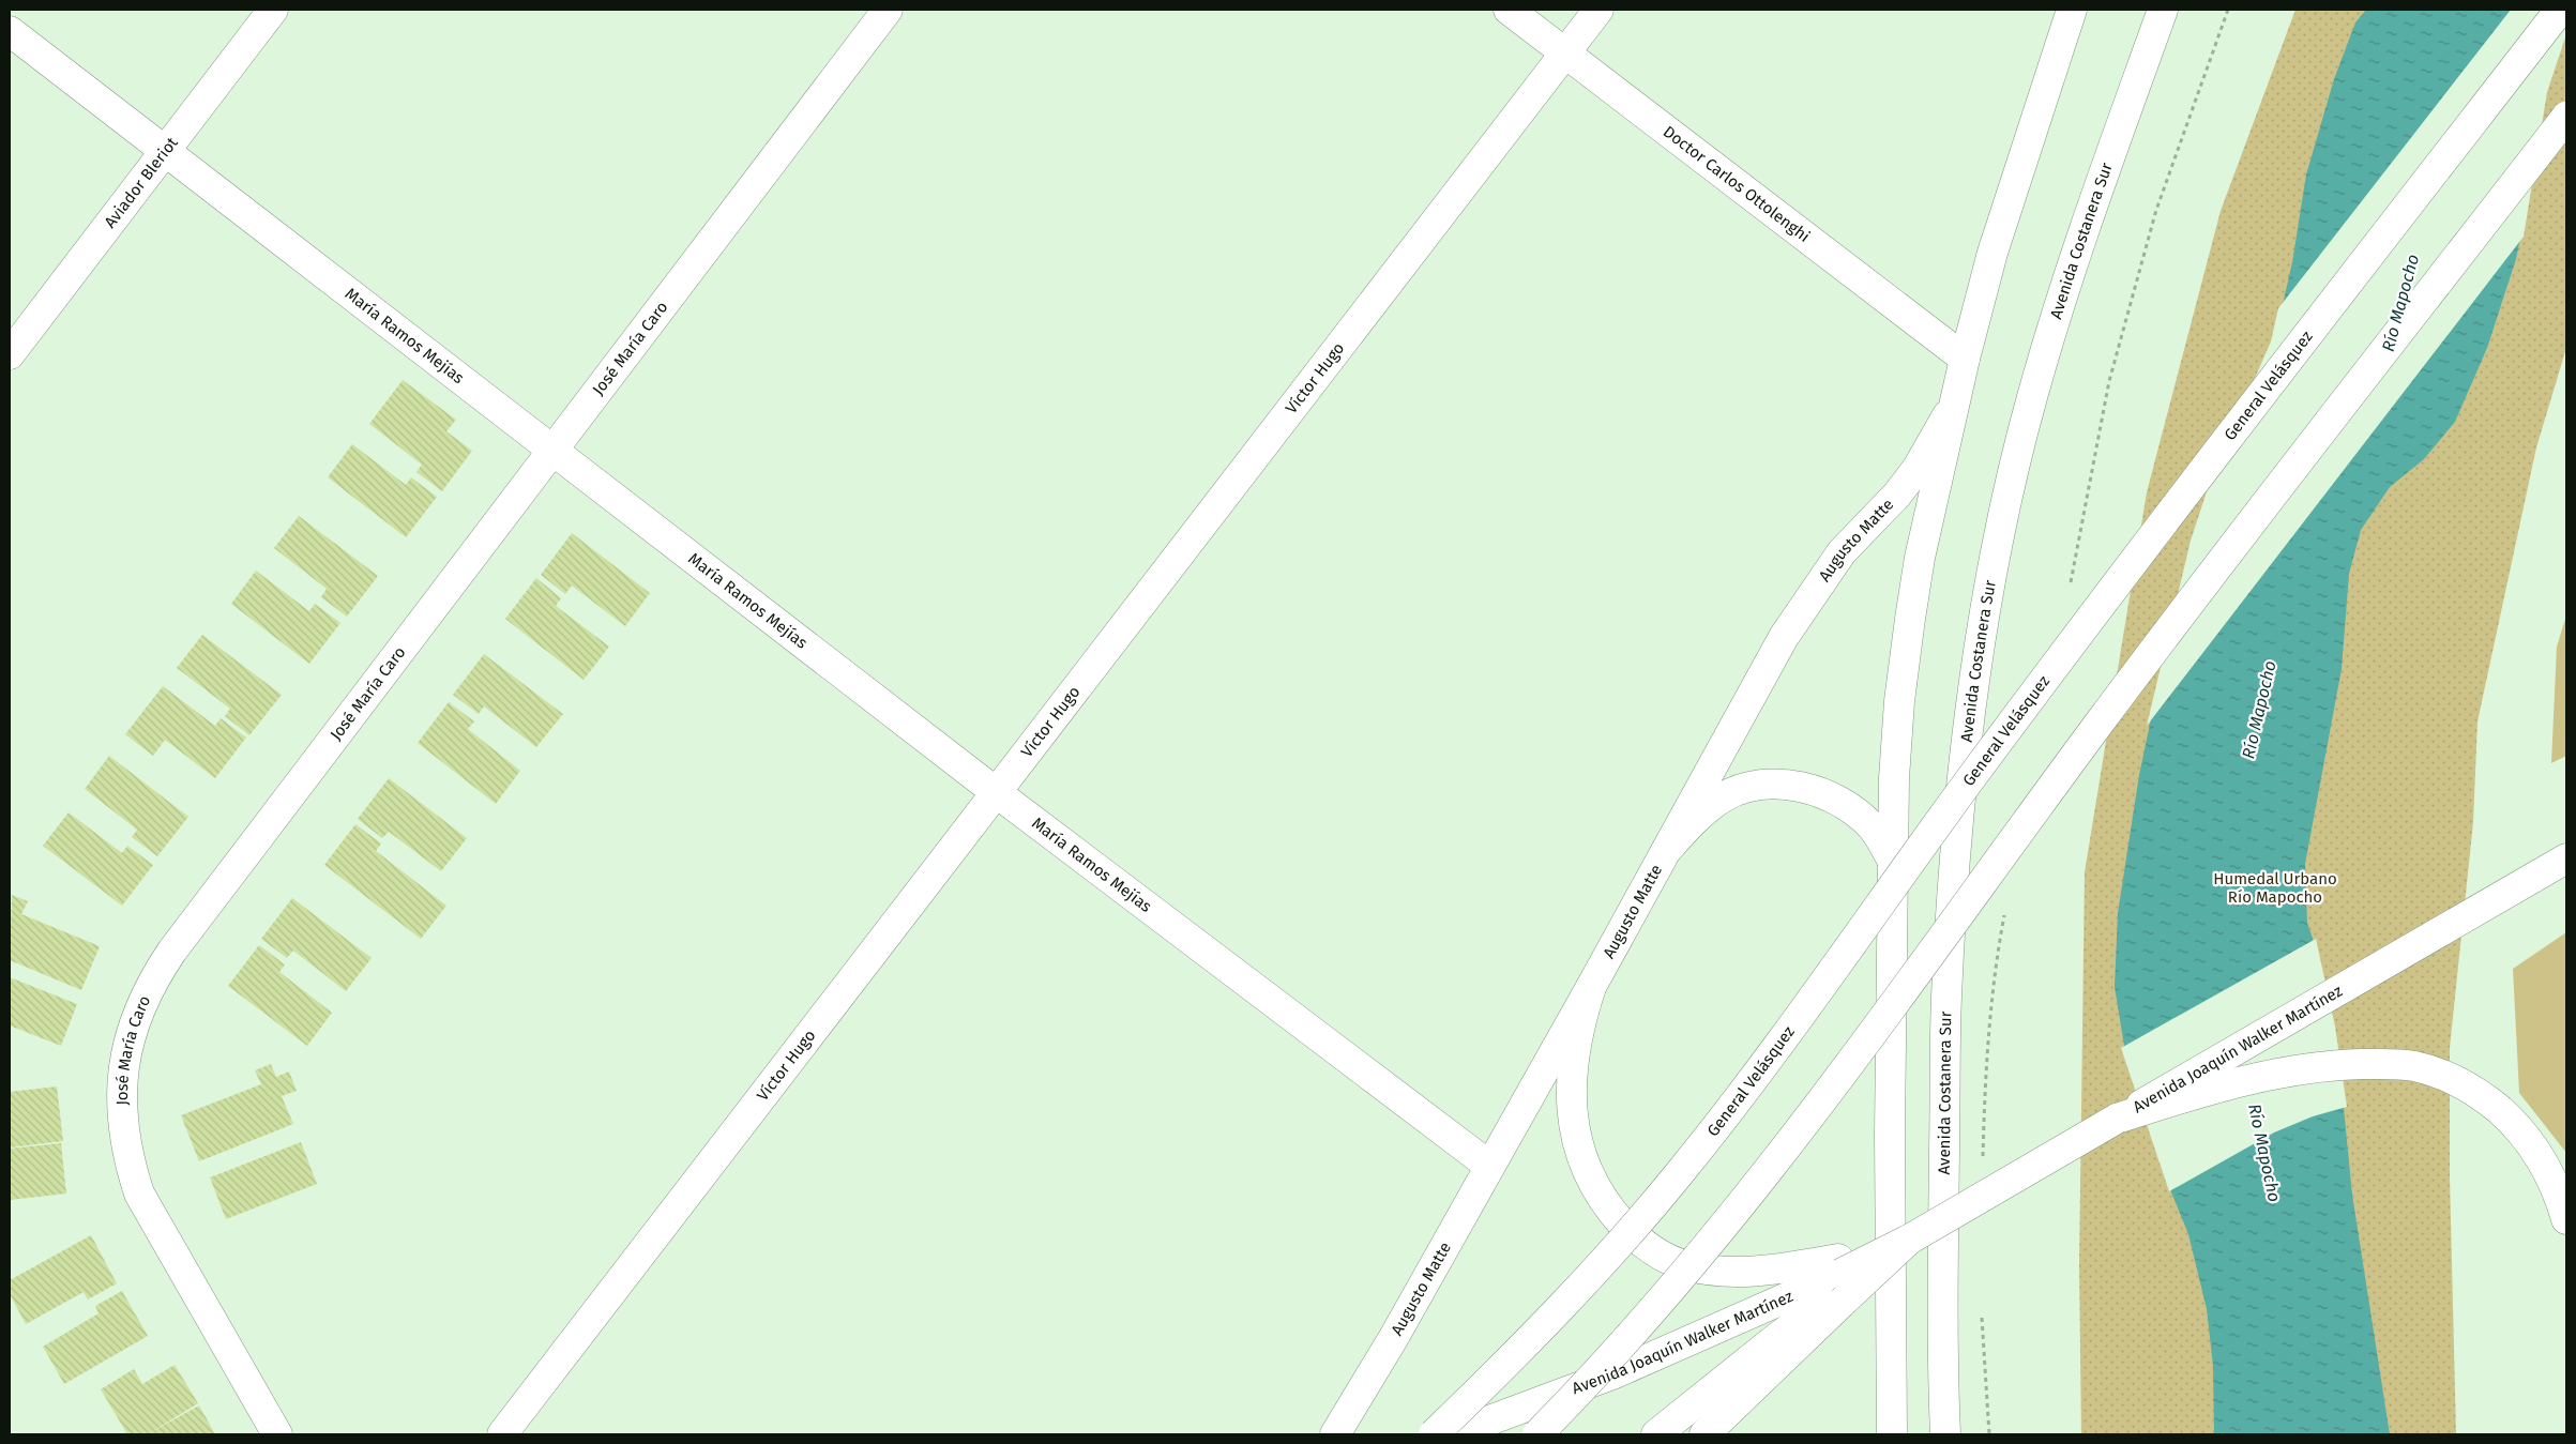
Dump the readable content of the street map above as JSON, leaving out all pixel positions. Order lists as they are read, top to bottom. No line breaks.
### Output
{"streets":{"main road":["Aviador Bleriot","Doctor Carlos Ottolenghi","Avenida Costanera Sur","María Ramos Mejías","José María Caro","Víctor Hugo","General Velásquez","Augusto Matte","Avenida Joaquín Walker Martínez"]},"crossings":[["Aviador Bleriot","María Ramos Mejías"],["Doctor Carlos Ottolenghi","Víctor Hugo"],["María Ramos Mejías","José María Caro"],["María Ramos Mejías","Víctor Hugo"],["María Ramos Mejías","Augusto Matte"]],"water":["Río Mapocho"],"parks":["Humedal Urbano Río Mapocho"]}
